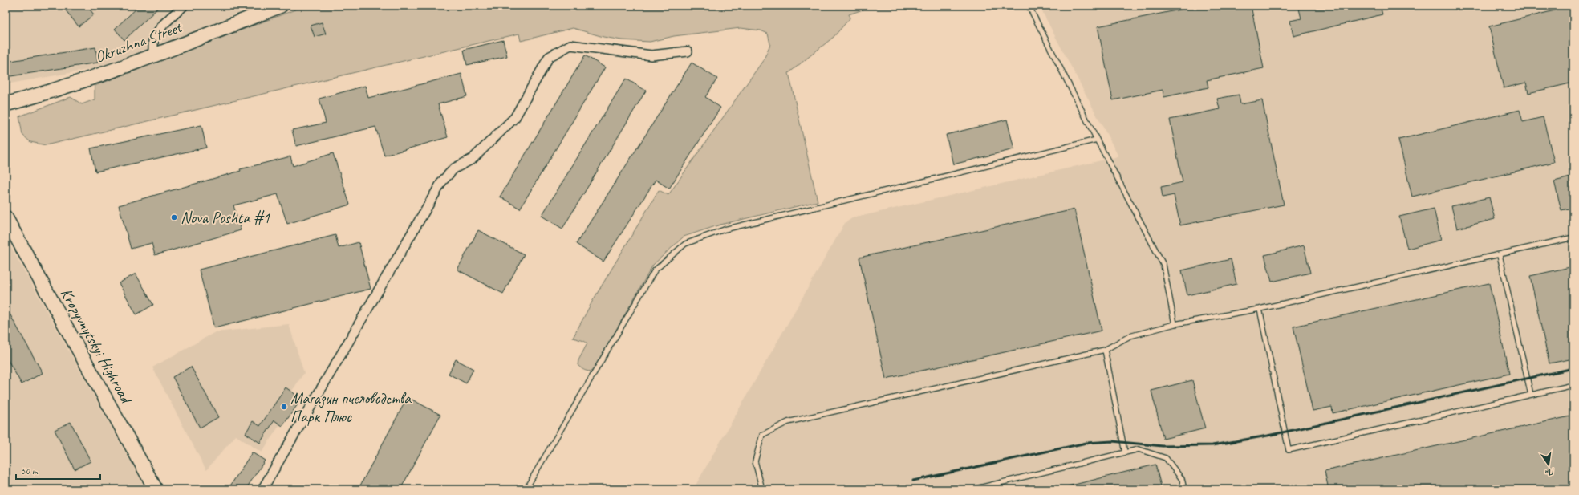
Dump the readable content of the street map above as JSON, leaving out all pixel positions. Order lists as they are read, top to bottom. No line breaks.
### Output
{"streets":{"main road":["Okruzhna Street","Kropyvnytskyi Highroad"]},"places":["Nova Poshta #1","Магазин пчеловодства Парк Плюс"],"scale_bar":"50 m","north":"bottom"}
